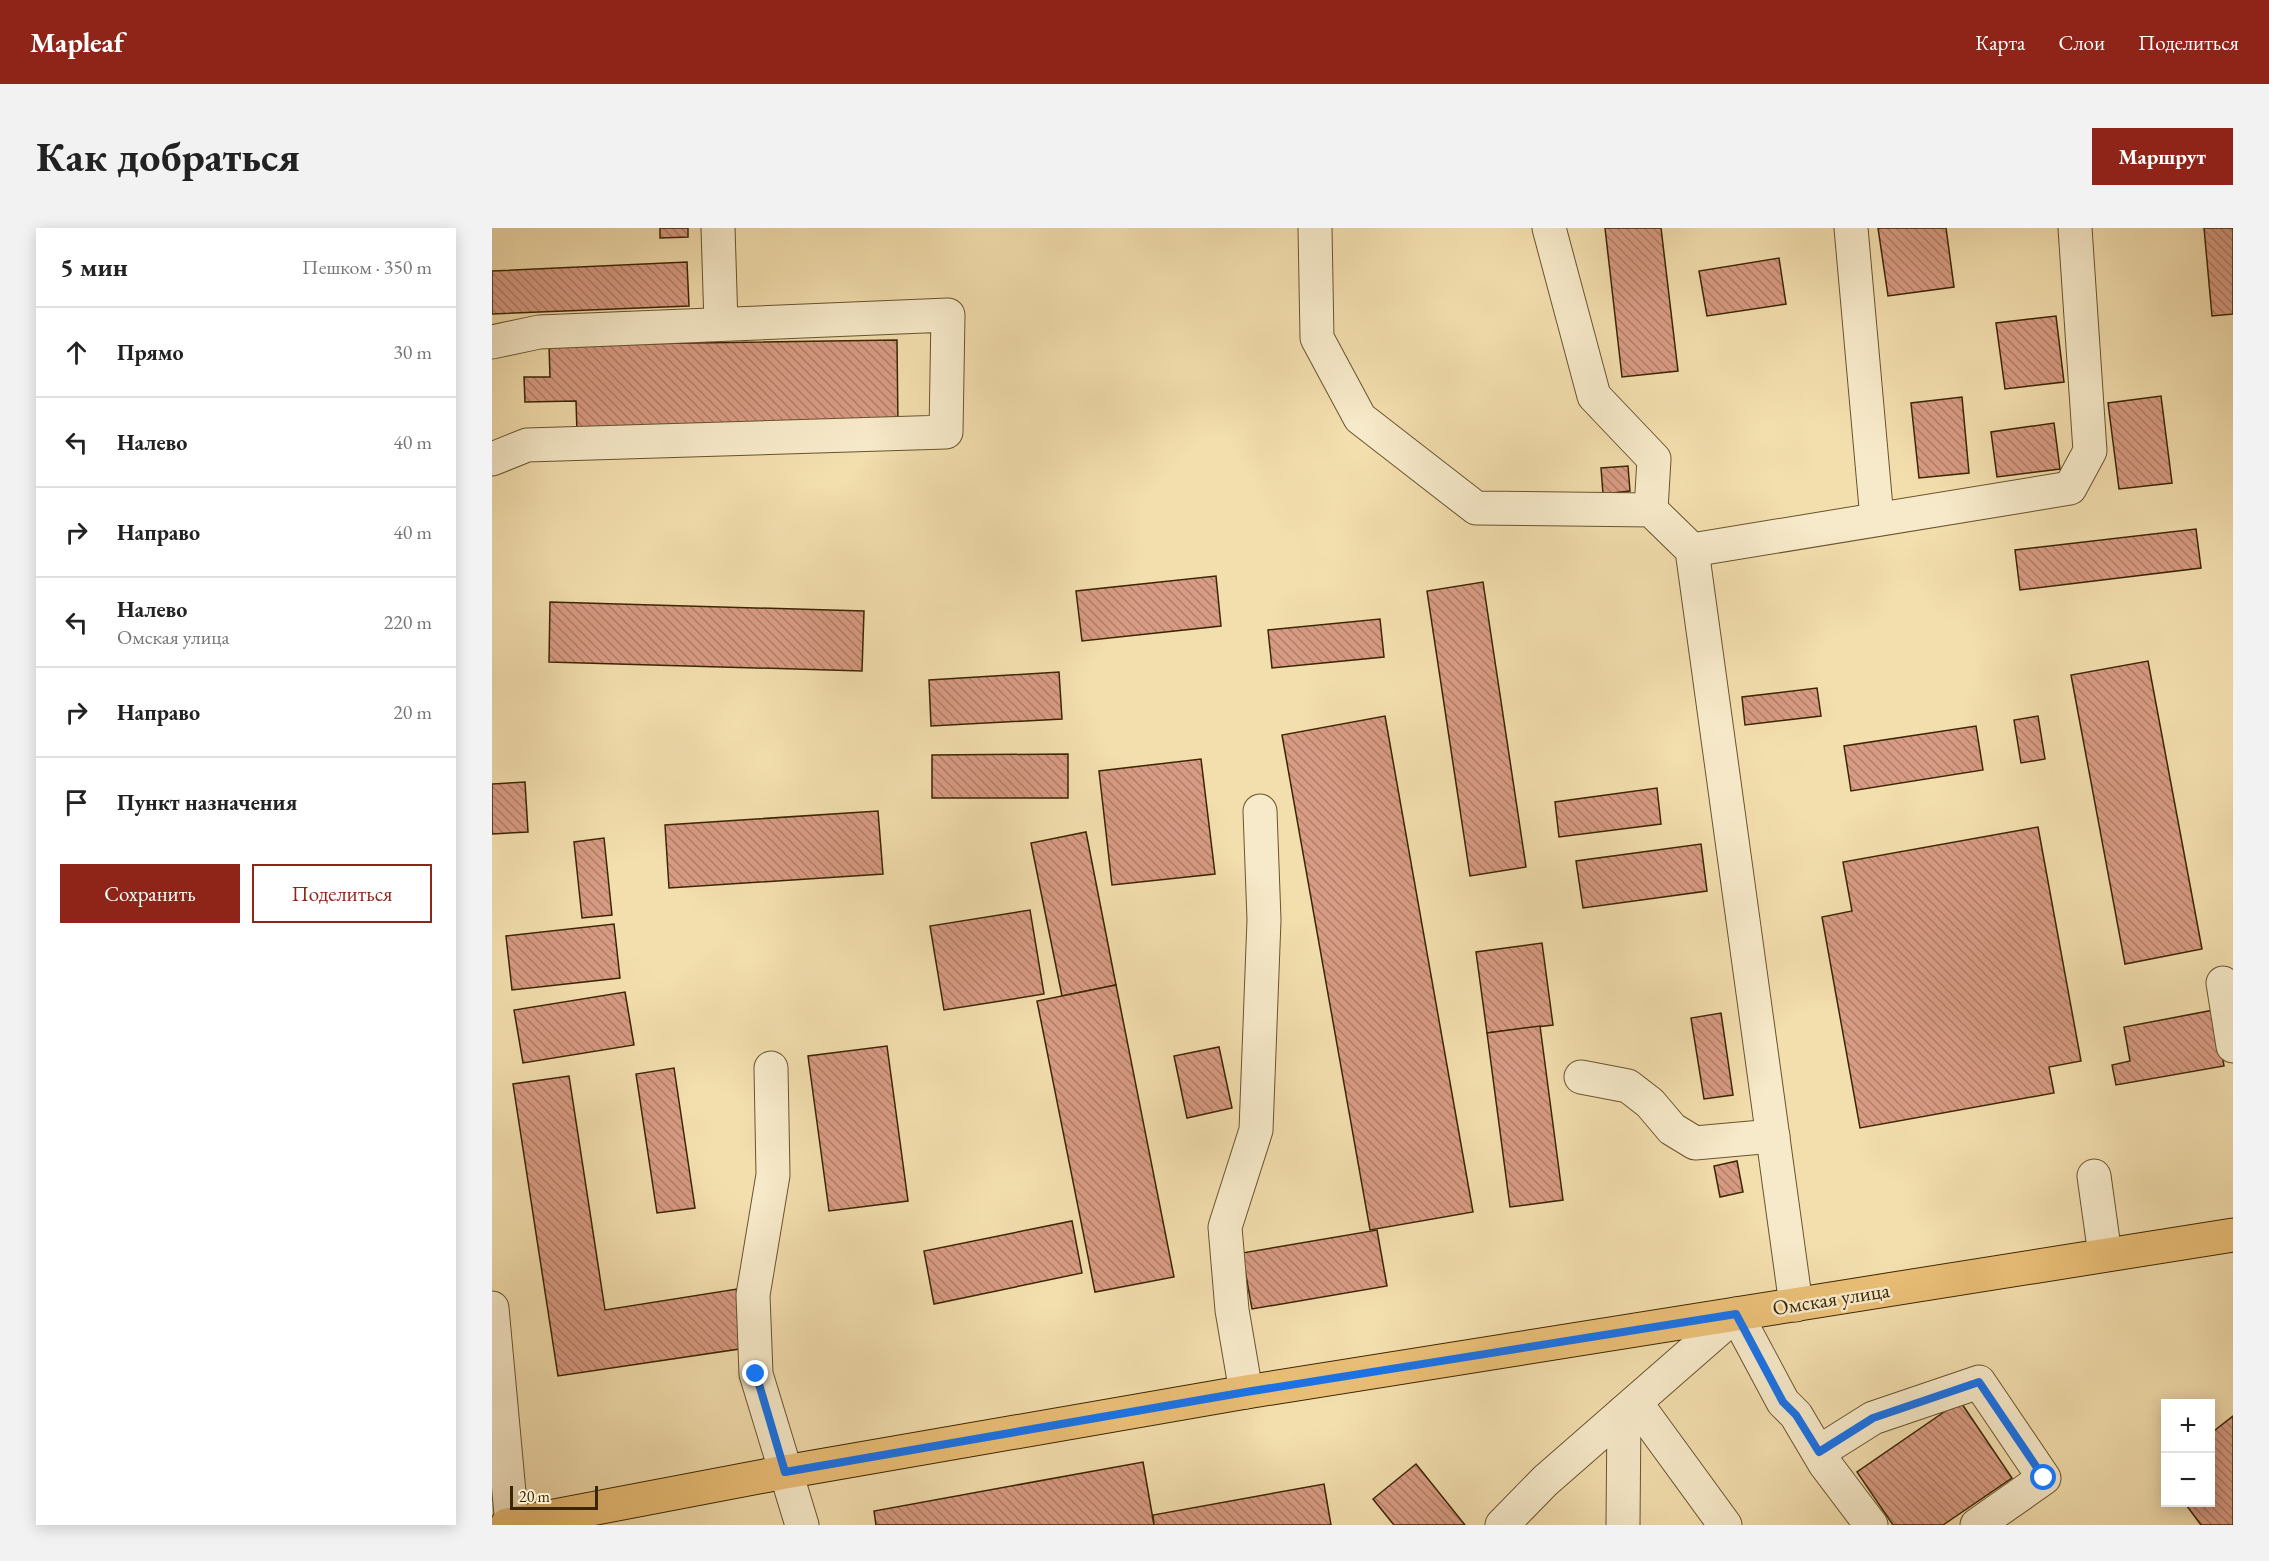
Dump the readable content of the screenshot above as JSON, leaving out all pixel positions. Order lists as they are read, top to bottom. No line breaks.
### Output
{"streets":{"main road":["Омская улица"]},"scale_bar":"20 m","page":{"header":"Mapleaf","nav":["Карта","Слои","Поделиться"],"buttons":["Маршрут",["Сохранить","Поделиться"]],"title":"Как добраться","heading":["5 мин","Пешком · 350 m"],"list":[["Прямо","30 m"],["Налево","40 m"],["Направо","40 m"],["Налево","Омская улица","220 m"],["Направо","20 m"],"Пункт назначения"],"map_buttons":["+","−"],"scale":"20 m"}}
